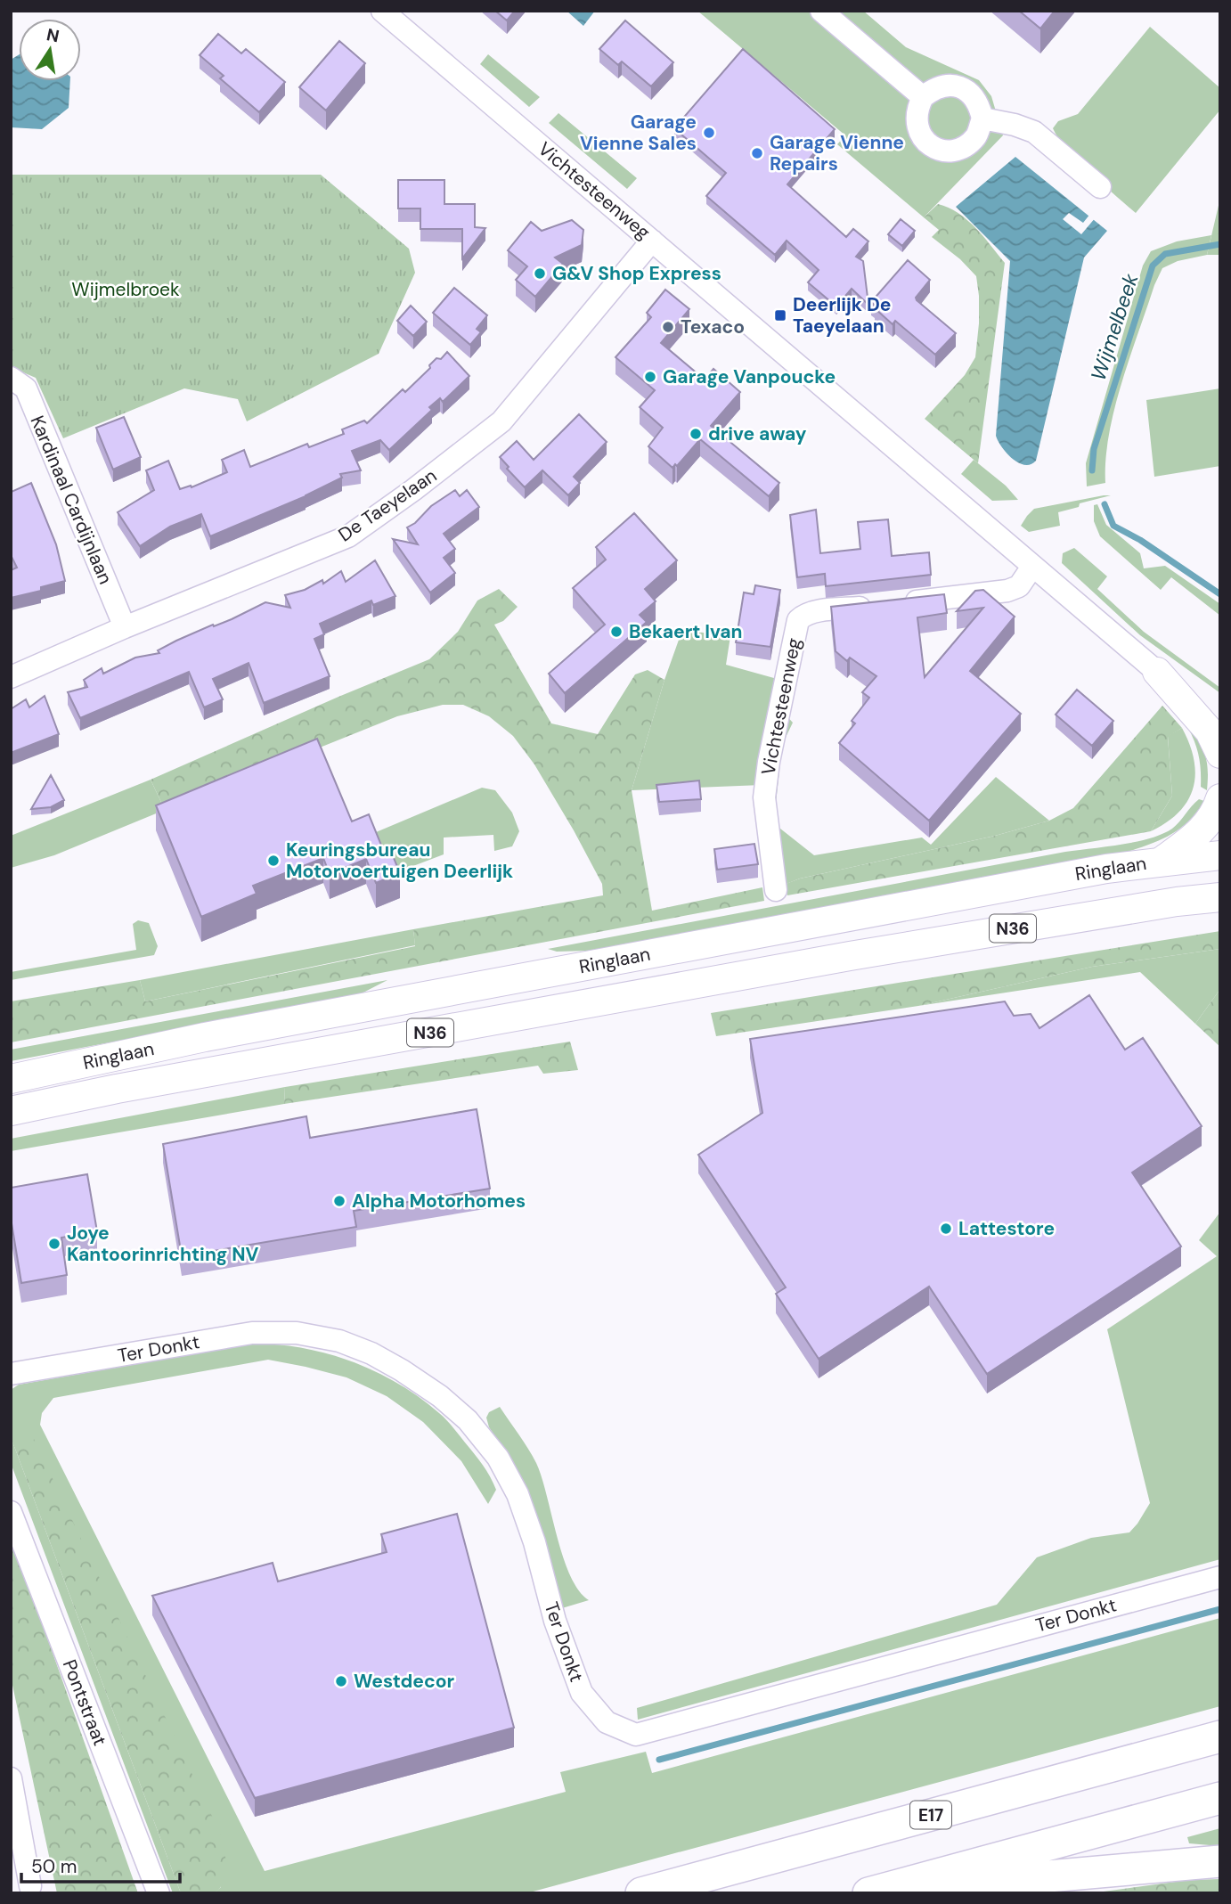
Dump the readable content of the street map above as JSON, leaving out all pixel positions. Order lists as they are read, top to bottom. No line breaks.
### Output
{"streets":{"highway":["E17"],"main road":["Ringlaan","N36"],"street":["Vichtesteenweg","Kardinaal Cardijnlaan","De Taeyelaan","Ter Donkt","Pontstraat"]},"crossings":[["Vichtesteenweg","De Taeyelaan"],["Kardinaal Cardijnlaan","De Taeyelaan"]],"water":["Wijmelbeek"],"parks":["Wijmelbroek"],"places":{"other":["Garage Vienne Sales","Garage Vienne Repairs","G&V Shop Express","Texaco","Garage Vanpoucke","drive away","Bekaert Ivan","Keuringsbureau Motorvoertuigen Deerlijk","Alpha Motorhomes","Lattestore","Joye Kantoorinrichting NV","Westdecor"],"transit":["Deerlijk De Taeyelaan"]},"scale_bar":"50 m","north":"top"}
